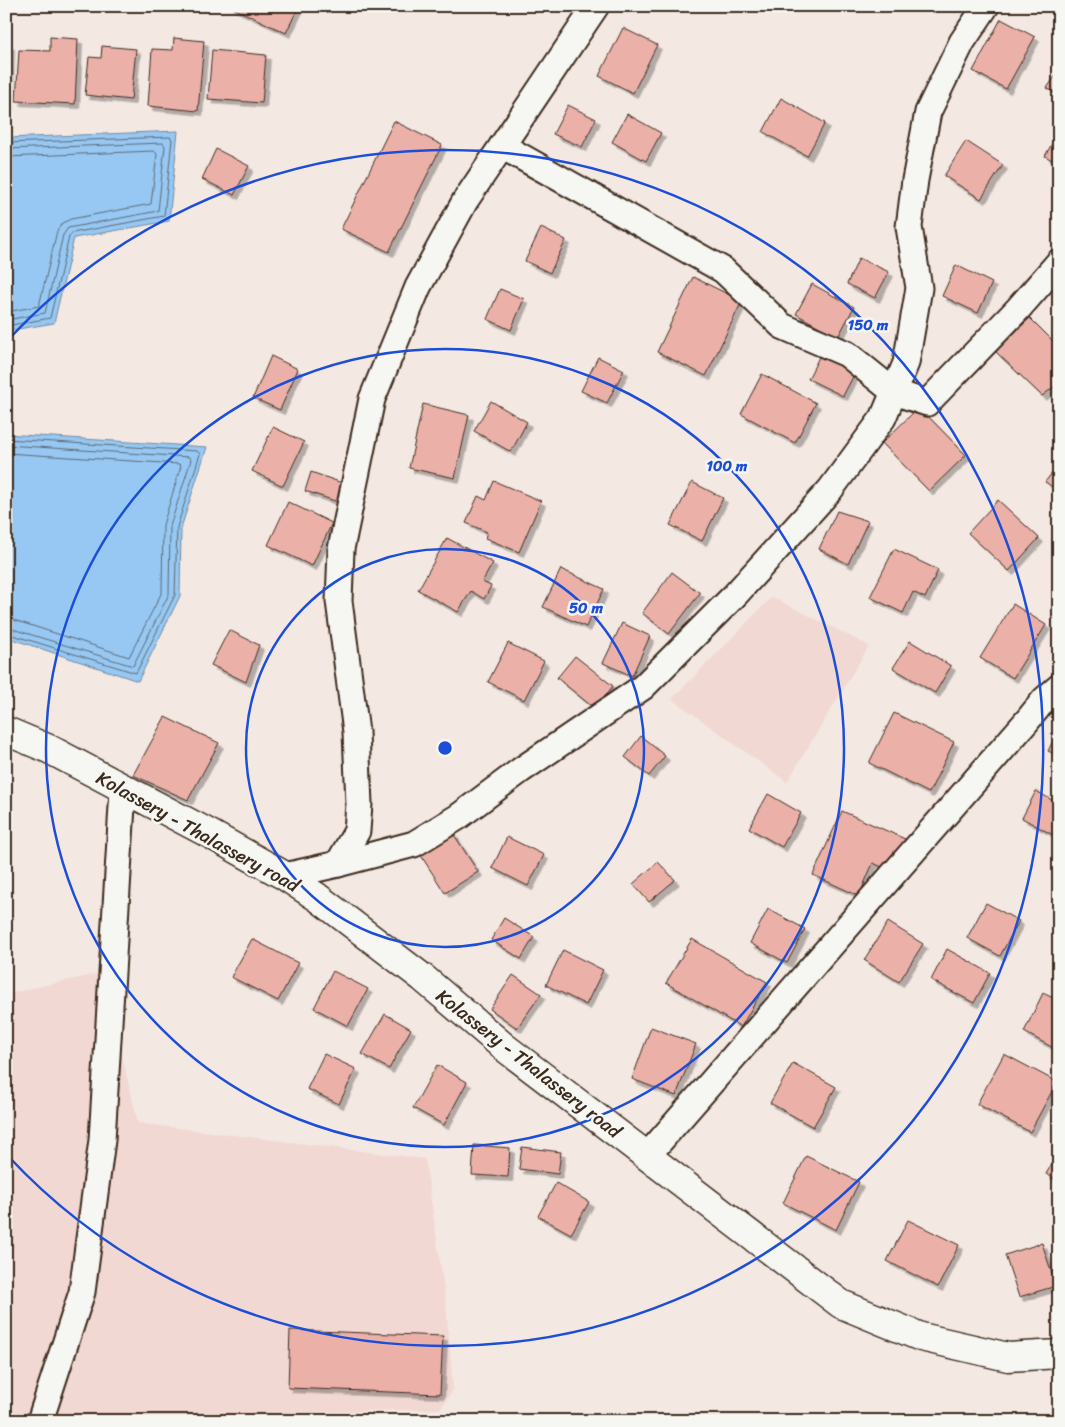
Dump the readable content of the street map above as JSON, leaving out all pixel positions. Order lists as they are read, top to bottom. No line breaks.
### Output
{"streets":{"main road":["Kolassery - Thalassery road"]},"rings":["150 m","100 m","50 m"]}
